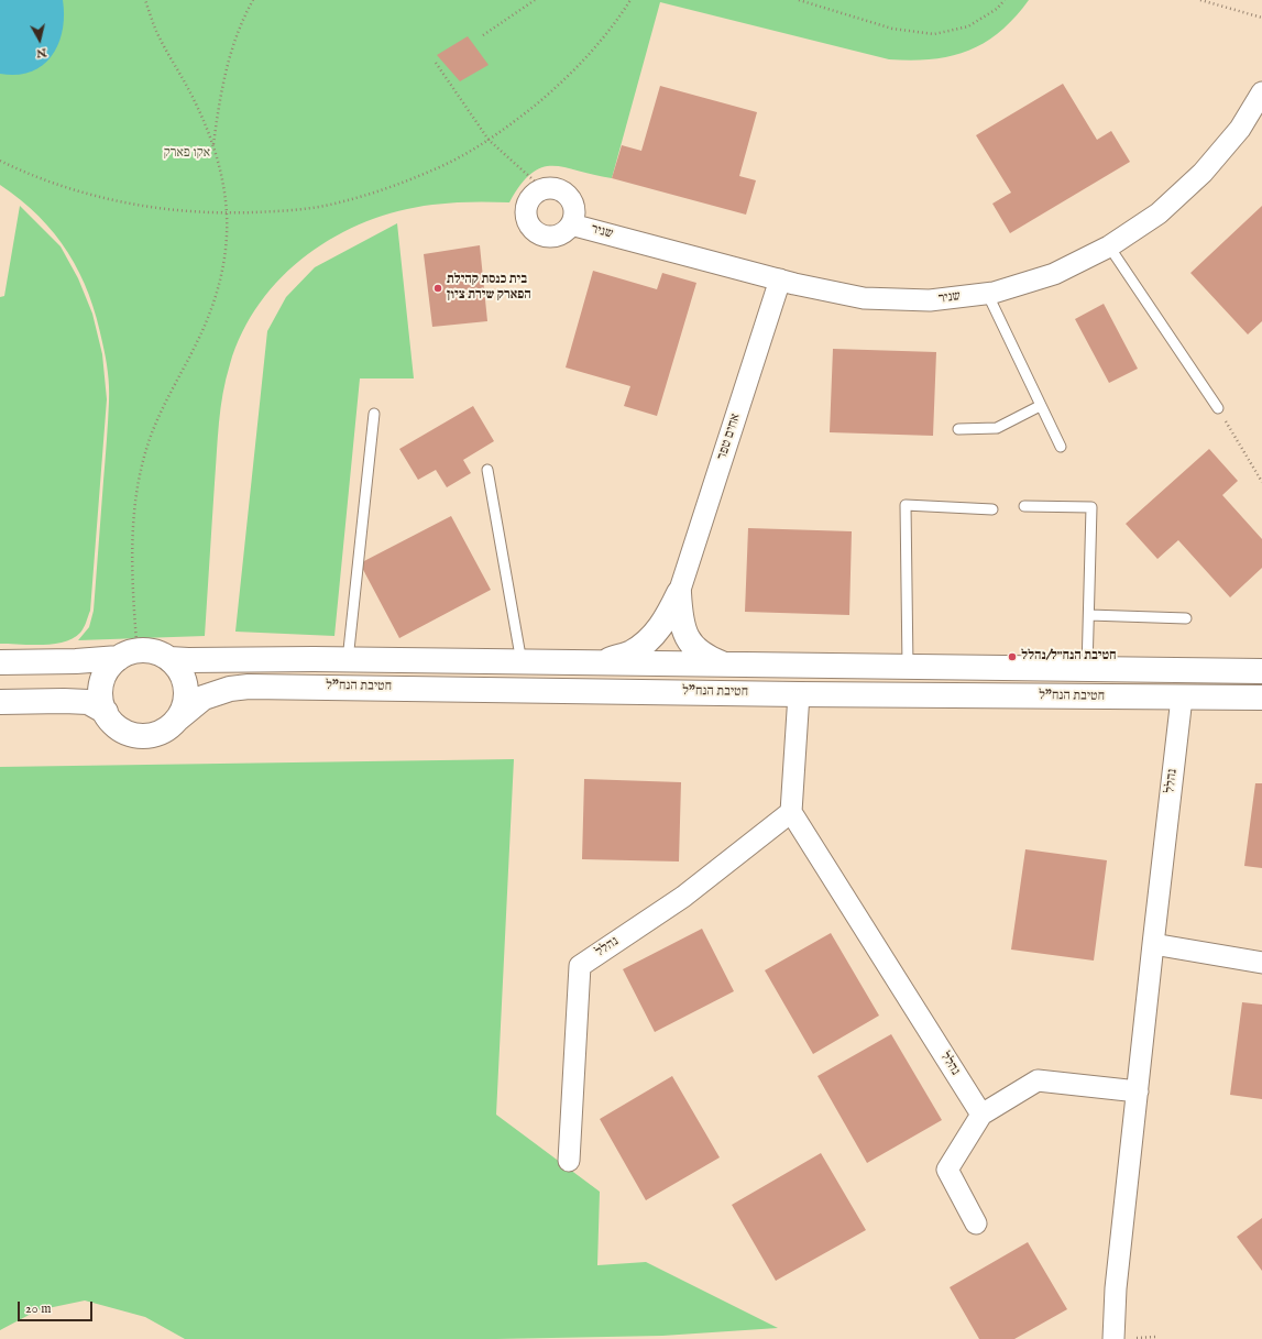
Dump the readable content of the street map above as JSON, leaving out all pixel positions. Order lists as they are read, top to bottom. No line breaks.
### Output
{"streets":{"street":["שניר","אחים טפר","חטיבת הנח\"ל","נהלל"]},"crossings":[["שניר","אחים טפר"],["חטיבת הנח\"ל","נהלל"]],"parks":["אקו פארק"],"places":["בית כנסת קהילת הפארק שירת ציון","חטיבת הנח״ל/נהלל"],"scale_bar":"20 m","north":"bottom"}
